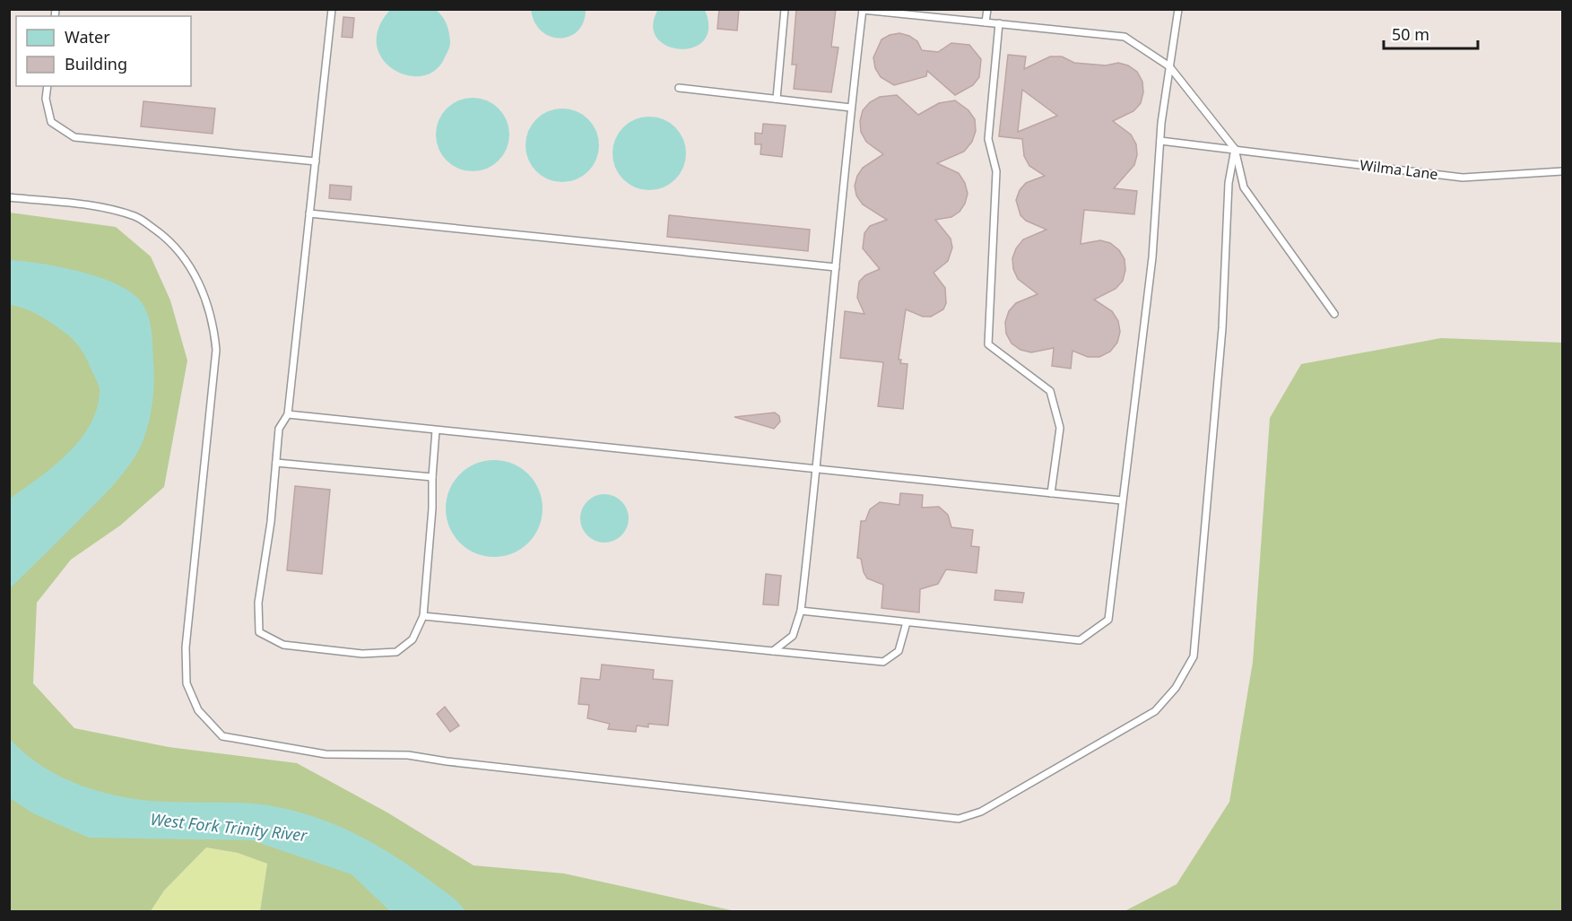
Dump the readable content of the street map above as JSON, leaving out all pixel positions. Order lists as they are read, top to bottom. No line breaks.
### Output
{"streets":{"lane":["Wilma Lane"]},"water":["West Fork Trinity River"],"legend":["Water","Building"],"scale_bar":"50 m"}
